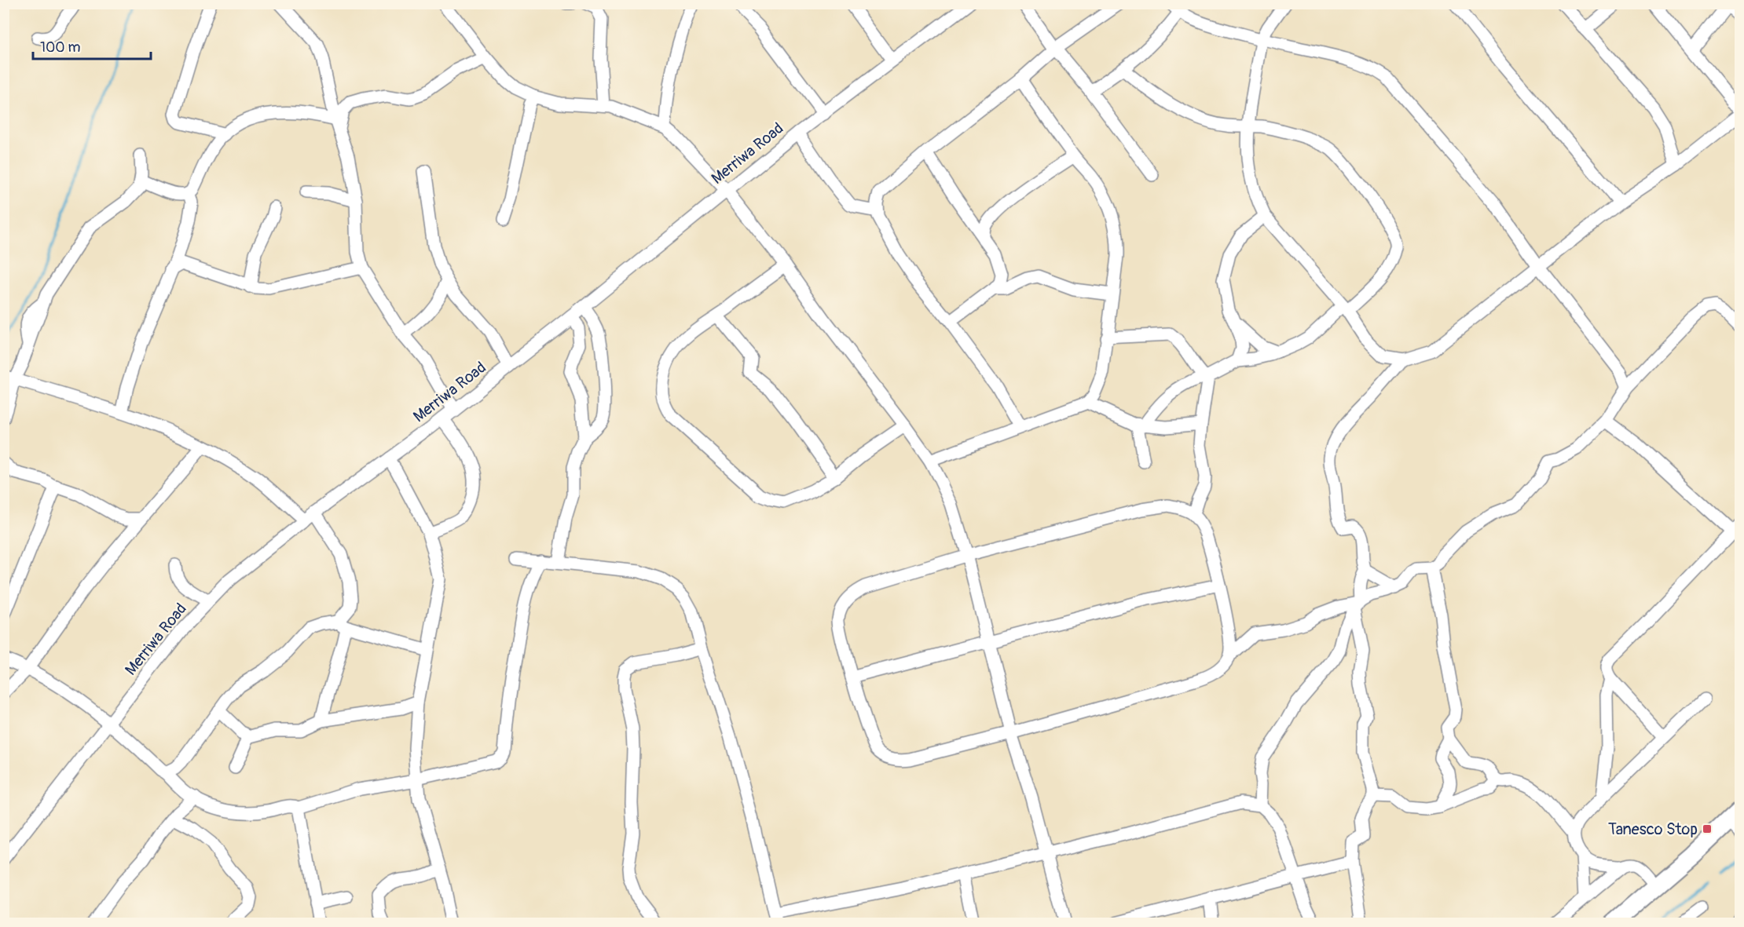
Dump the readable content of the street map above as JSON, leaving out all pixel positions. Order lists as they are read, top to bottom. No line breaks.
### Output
{"streets":{"street":["Merriwa Road"]},"places":{"transit":["Tanesco Stop"]},"scale_bar":"100 m"}
